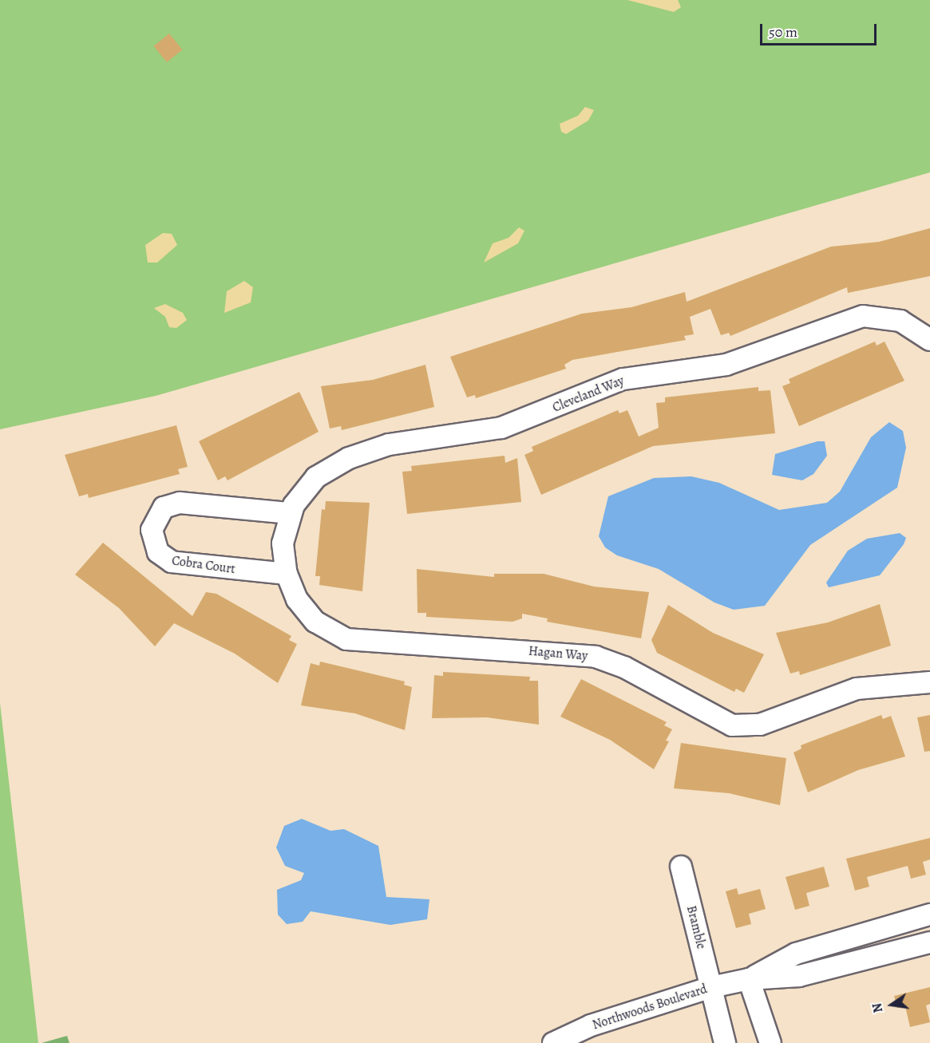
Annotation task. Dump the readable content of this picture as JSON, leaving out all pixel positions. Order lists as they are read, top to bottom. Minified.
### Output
{"streets":{"street":["Cleveland Way","Cobra Court","Hagan Way","Bramble","Northwoods Boulevard"]},"crossings":[["Cleveland Way","Cobra Court"],["Cleveland Way","Hagan Way"],["Cobra Court","Hagan Way"],["Bramble","Northwoods Boulevard"]],"scale_bar":"50 m","north":"left"}
